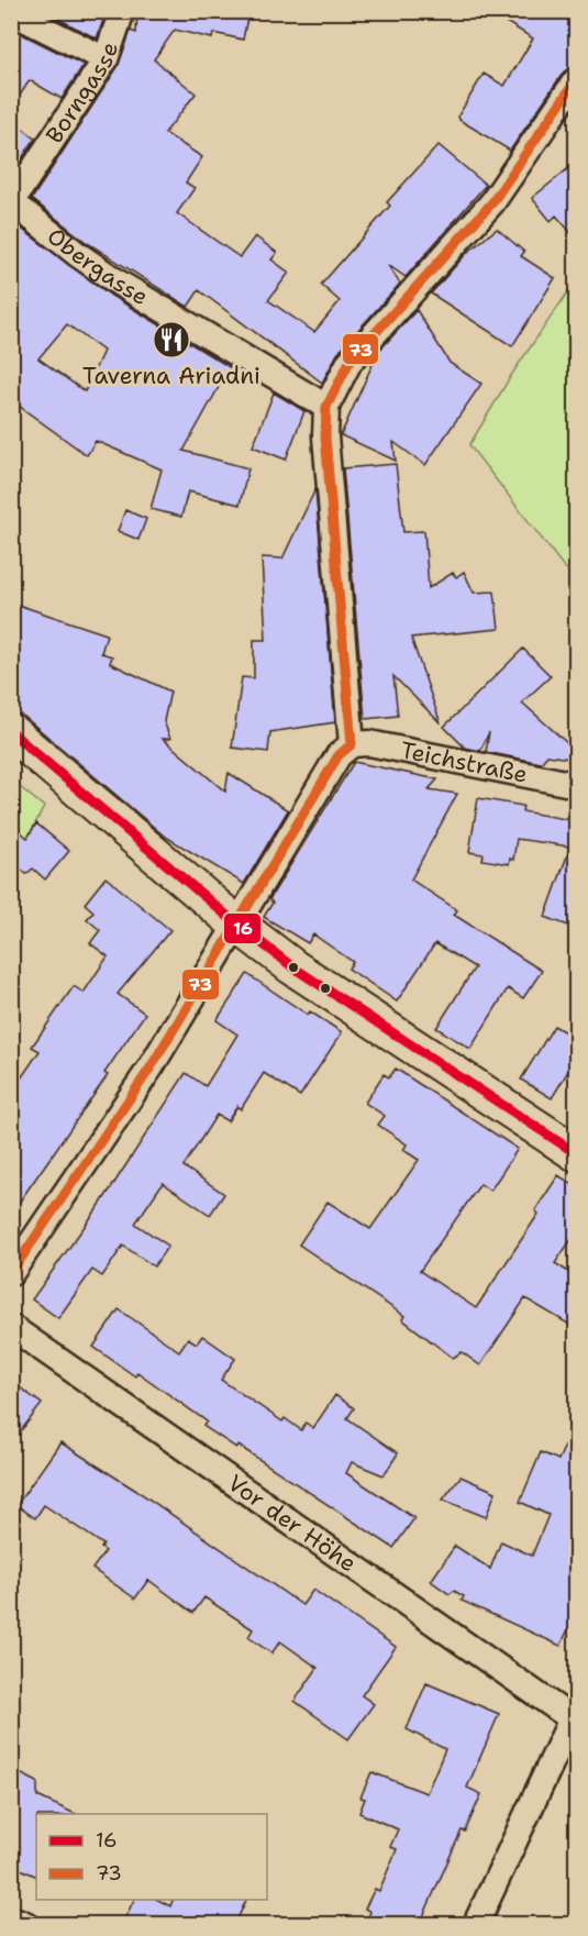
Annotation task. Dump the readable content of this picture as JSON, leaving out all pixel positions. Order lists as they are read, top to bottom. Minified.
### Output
{"streets":{"street":["Borngasse","Obergasse","Teichstraße","Vor der Höhe"]},"crossings":[["Borngasse","Obergasse"]],"places":{"restaurant":["Taverna Ariadni"]},"lines":["transit line 73","transit line 16"],"legend":["16","73"]}
